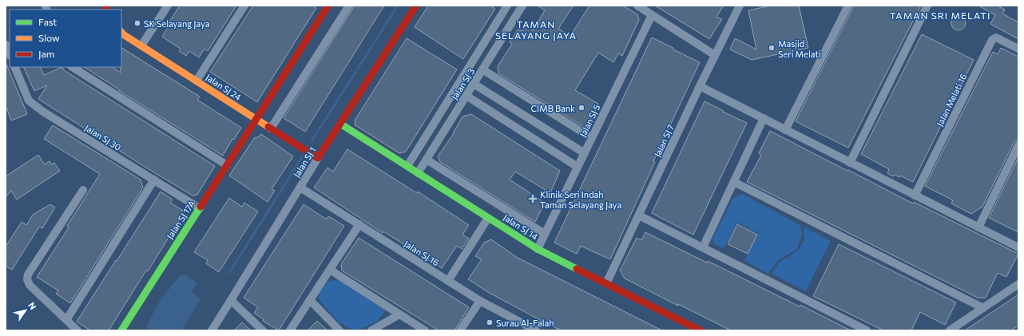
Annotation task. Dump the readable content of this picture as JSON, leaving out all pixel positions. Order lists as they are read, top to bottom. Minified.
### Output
{"streets":{"street":["Jalan SJ 3","Jalan SJ 24","Jalan Melati 16","Jalan SJ 5","Jalan SJ 30","Jalan SJ 7","Jalan SJ 1","Jalan SJ 17A","Jalan SJ 14","Jalan SJ 16"]},"crossings":[["Jalan SJ 3","Jalan SJ 14"],["Jalan SJ 24","Jalan SJ 1"],["Jalan SJ 24","Jalan SJ 17A"],["Jalan SJ 5","Jalan SJ 14"],["Jalan SJ 30","Jalan SJ 17A"],["Jalan SJ 7","Jalan SJ 14"],["Jalan SJ 1","Jalan SJ 14"],["Jalan SJ 1","Jalan SJ 16"]],"districts":["TAMAN SRI MELATI","TAMAN SELAYANG JAYA"],"places":{"other":["SK Selayang Jaya","Masjid Seri Melati","CIMB Bank","Surau Al-Falah"],"health":["Klinik Seri Indah Taman Selayang Jaya"]},"legend":["Fast","Slow","Jam"],"north":"top right"}
